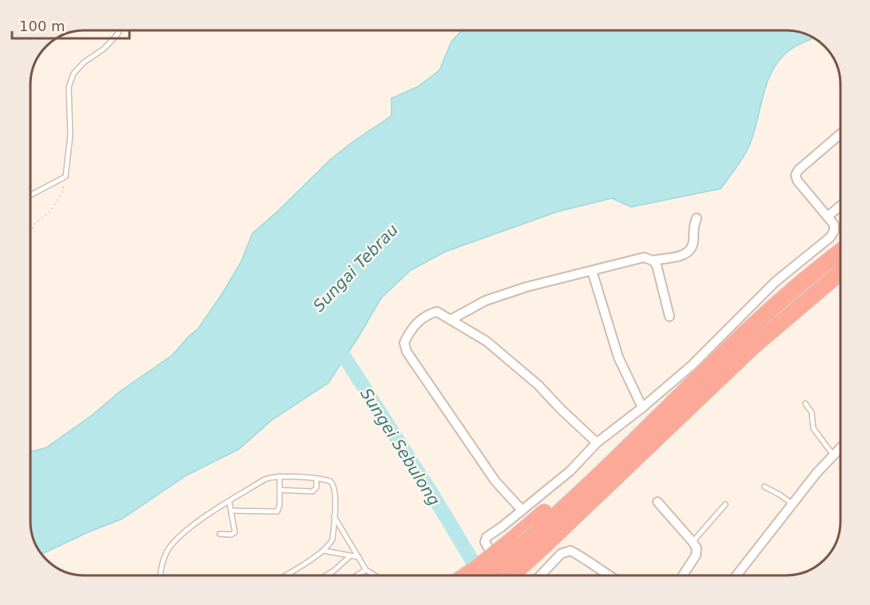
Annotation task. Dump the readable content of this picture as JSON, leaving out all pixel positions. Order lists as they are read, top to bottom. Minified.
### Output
{"water":["Sungai Tebrau","Sungei Sebulong"],"scale_bar":"100 m"}
